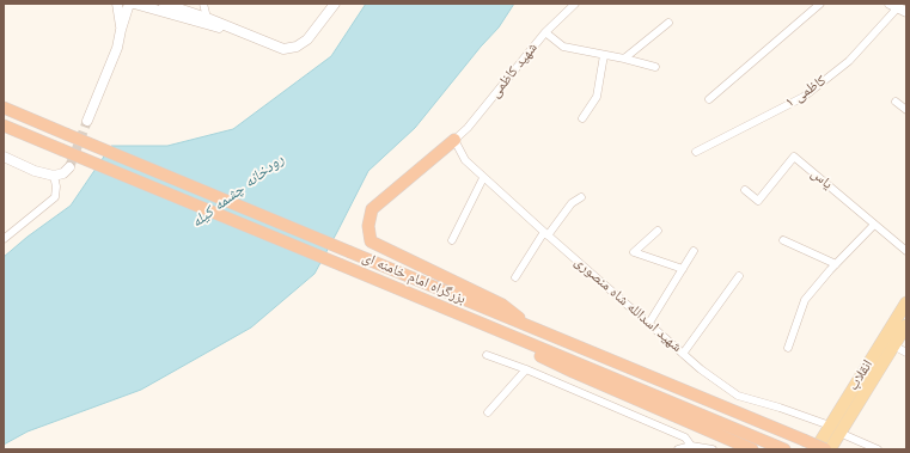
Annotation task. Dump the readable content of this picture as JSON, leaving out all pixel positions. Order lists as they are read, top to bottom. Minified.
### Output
{"streets":{"highway":["بزرگراه امام خامنه ای"],"main road":["انقلاب"],"street":["شهید کاظمی","کاظمی ۱","یاس","شهید اسدالله شاه منصوری"]},"crossings":[["شهید کاظمی","شهید اسدالله شاه منصوری"],["شهید اسدالله شاه منصوری","انقلاب"]],"water":["رودخانه چشمه کیله"]}
